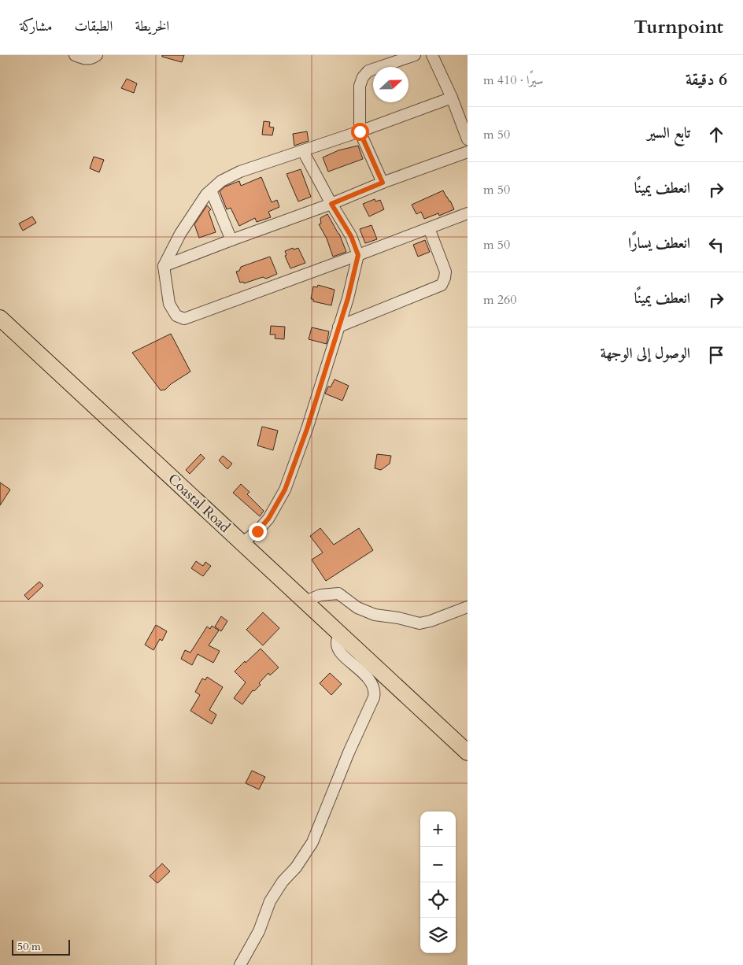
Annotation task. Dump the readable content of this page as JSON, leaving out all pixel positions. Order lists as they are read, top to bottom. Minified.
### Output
{"streets":{"highway":["Coastal Road"]},"scale_bar":"50 m","north":"right","page":{"header":"Turnpoint","nav":["الخريطة","الطبقات","مشاركة"],"heading":["6 دقيقة","سيرًا · 410 m"],"list":[["تابع السير","50 m"],["انعطف يمينًا","50 m"],["انعطف يسارًا","50 m"],["انعطف يمينًا","260 m"],"الوصول إلى الوجهة"],"map_buttons":["+","−"],"scale":"50 m"}}
